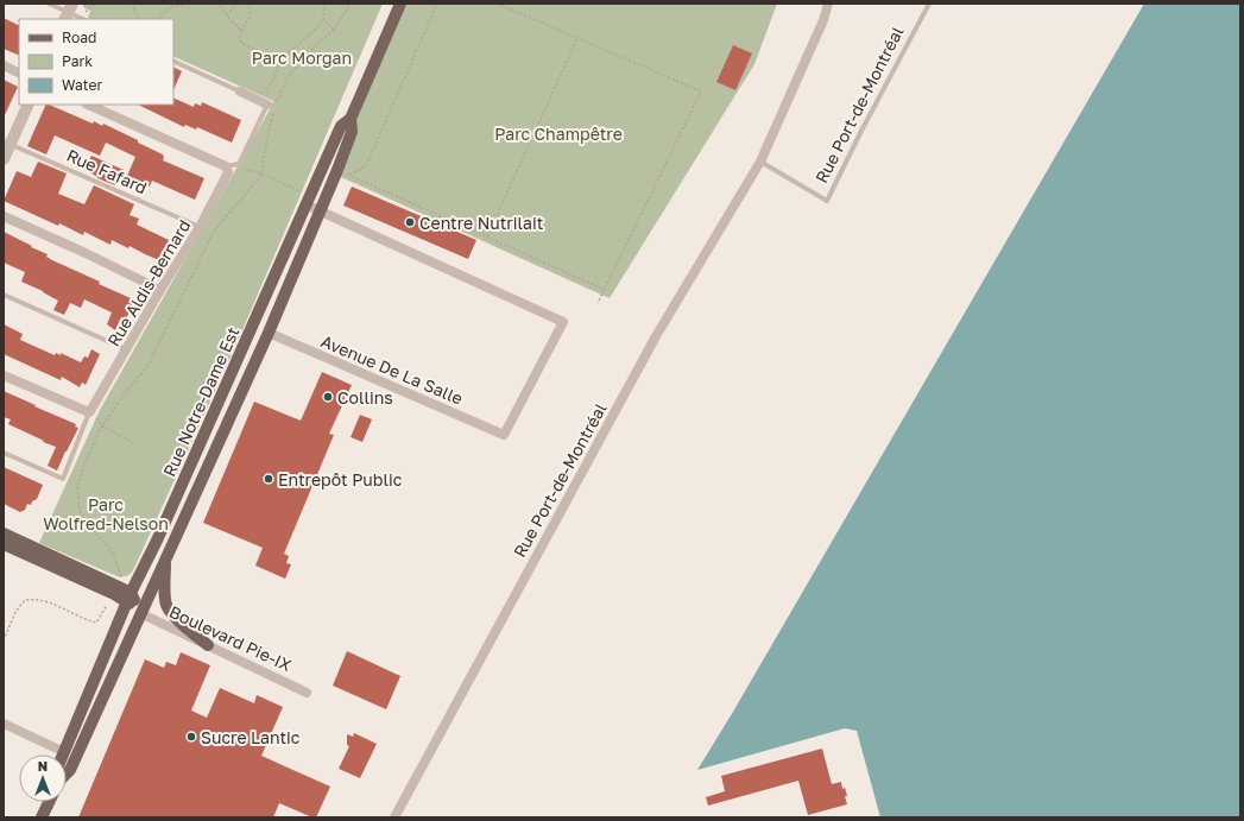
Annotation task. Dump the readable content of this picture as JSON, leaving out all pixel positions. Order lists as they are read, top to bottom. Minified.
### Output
{"streets":{"main road":["Rue Notre-Dame Est"],"street":["Rue Port-de-Montréal","Rue Aldis-Bernard","Avenue De La Salle","Boulevard Pie-IX"],"lane":["Rue Fafard"]},"crossings":[["Rue Fafard","Rue Aldis-Bernard"],["Avenue De La Salle","Rue Notre-Dame Est"],["Rue Notre-Dame Est","Boulevard Pie-IX"]],"parks":["Parc Morgan","Parc Champêtre","Parc Wolfred-Nelson"],"places":["Centre Nutrilait","Collins","Entrepôt Public","Sucre Lantic"],"legend":["Road","Park","Water"],"north":"top"}
